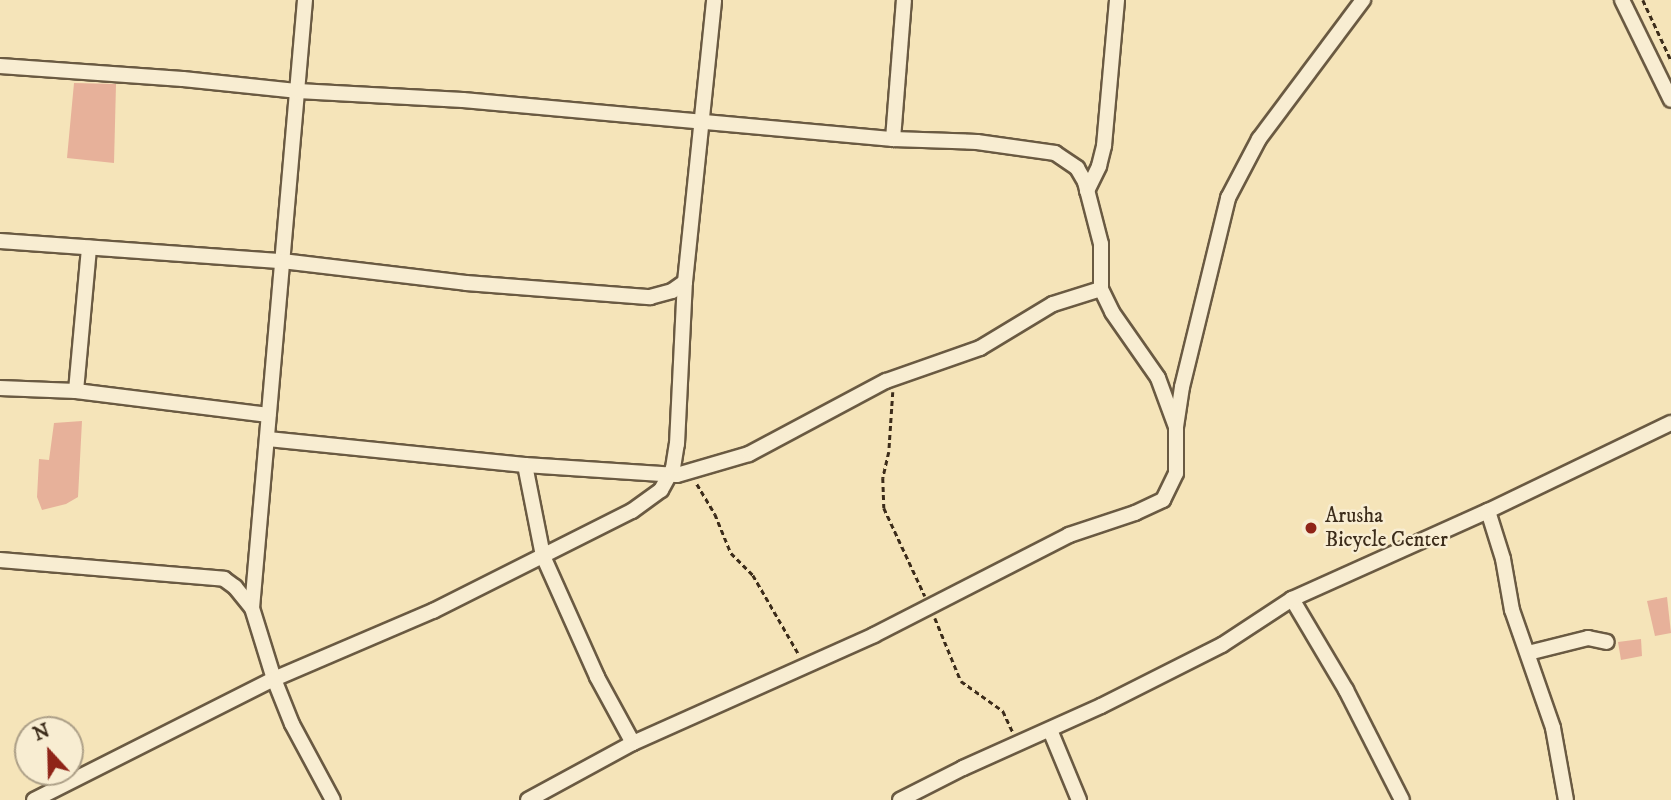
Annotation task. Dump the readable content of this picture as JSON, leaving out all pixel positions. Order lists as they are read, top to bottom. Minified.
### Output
{"places":["Arusha Bicycle Center"],"north":"top"}
